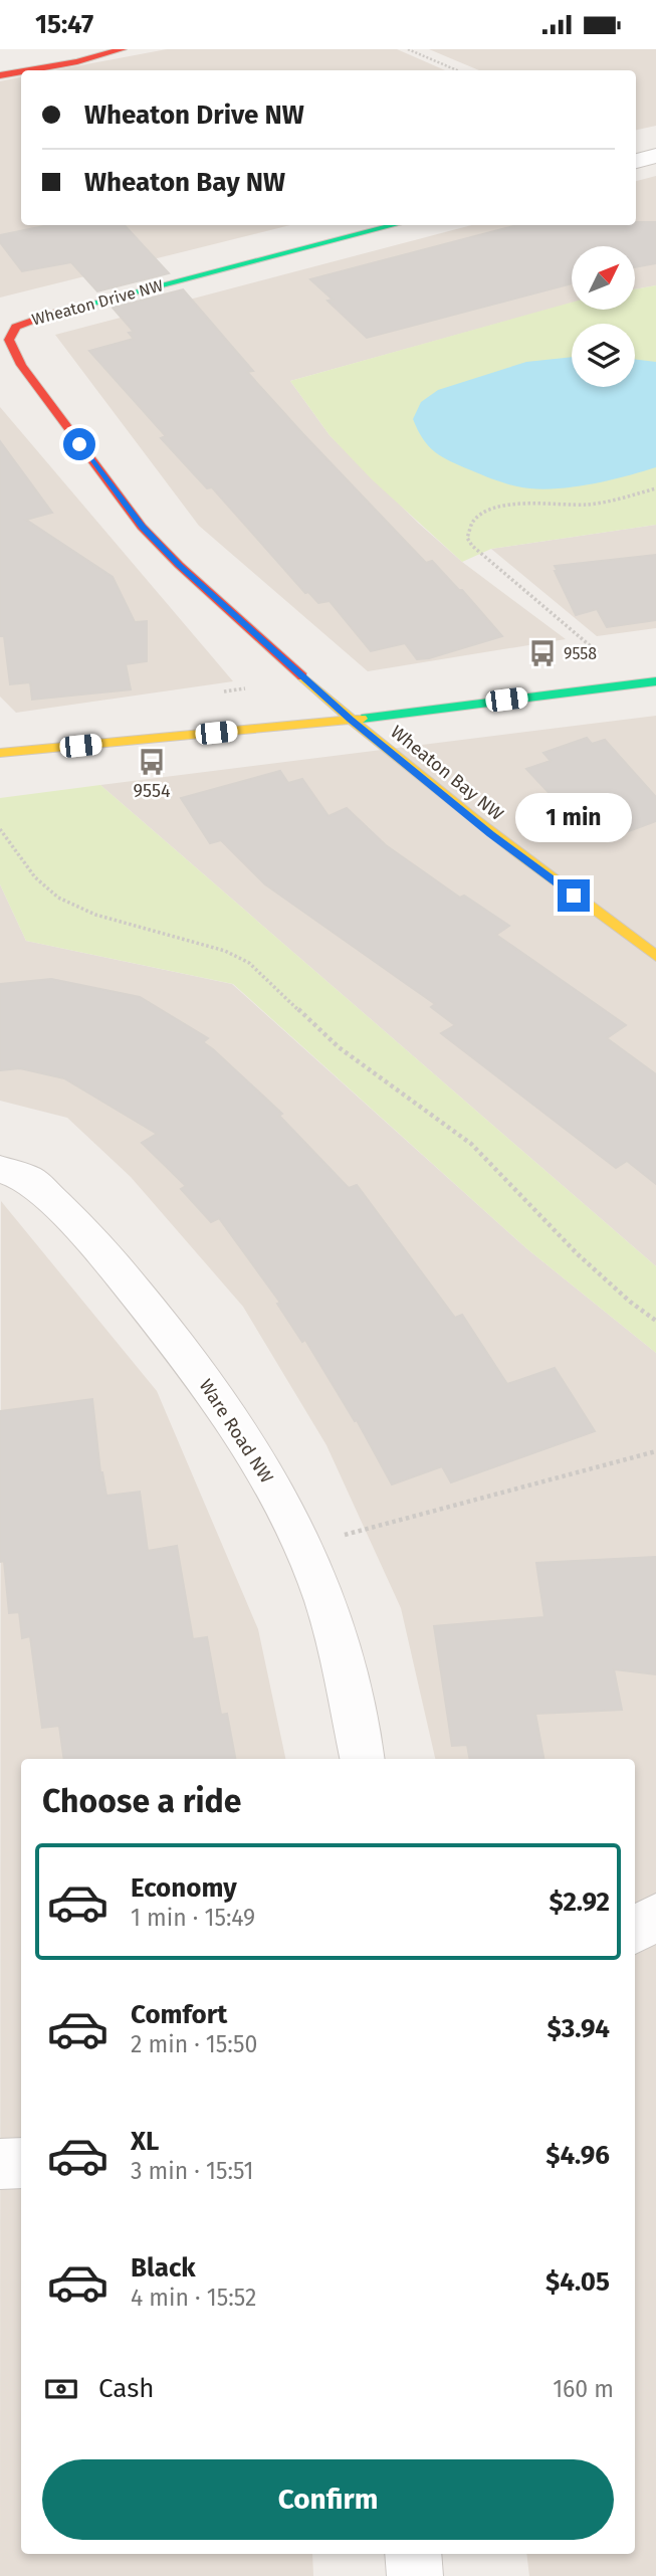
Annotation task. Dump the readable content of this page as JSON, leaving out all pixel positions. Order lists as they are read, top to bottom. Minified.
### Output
{"streets":{"street":["Wheaton Drive NW","Wheaton Bay NW","Ware Road NW"]},"crossings":[["Wheaton Drive NW","Wheaton Bay NW"]],"places":{"bus stop":["9558","9554"]},"north":"top right","page":{"status":"15:47","banner":["Wheaton Drive NW","Wheaton Bay NW"],"bubble":"1 min","heading":"Choose a ride","list":[{"name":"Economy","note":"1 min · 15:49","value":"$2.92"},{"name":"Comfort","note":"2 min · 15:50","value":"$3.94"},{"name":"XL","note":"3 min · 15:51","value":"$4.96"},{"name":"Black","note":"4 min · 15:52","value":"$4.05"}],"pay":["Cash","160 m"],"buttons":"Confirm"}}
